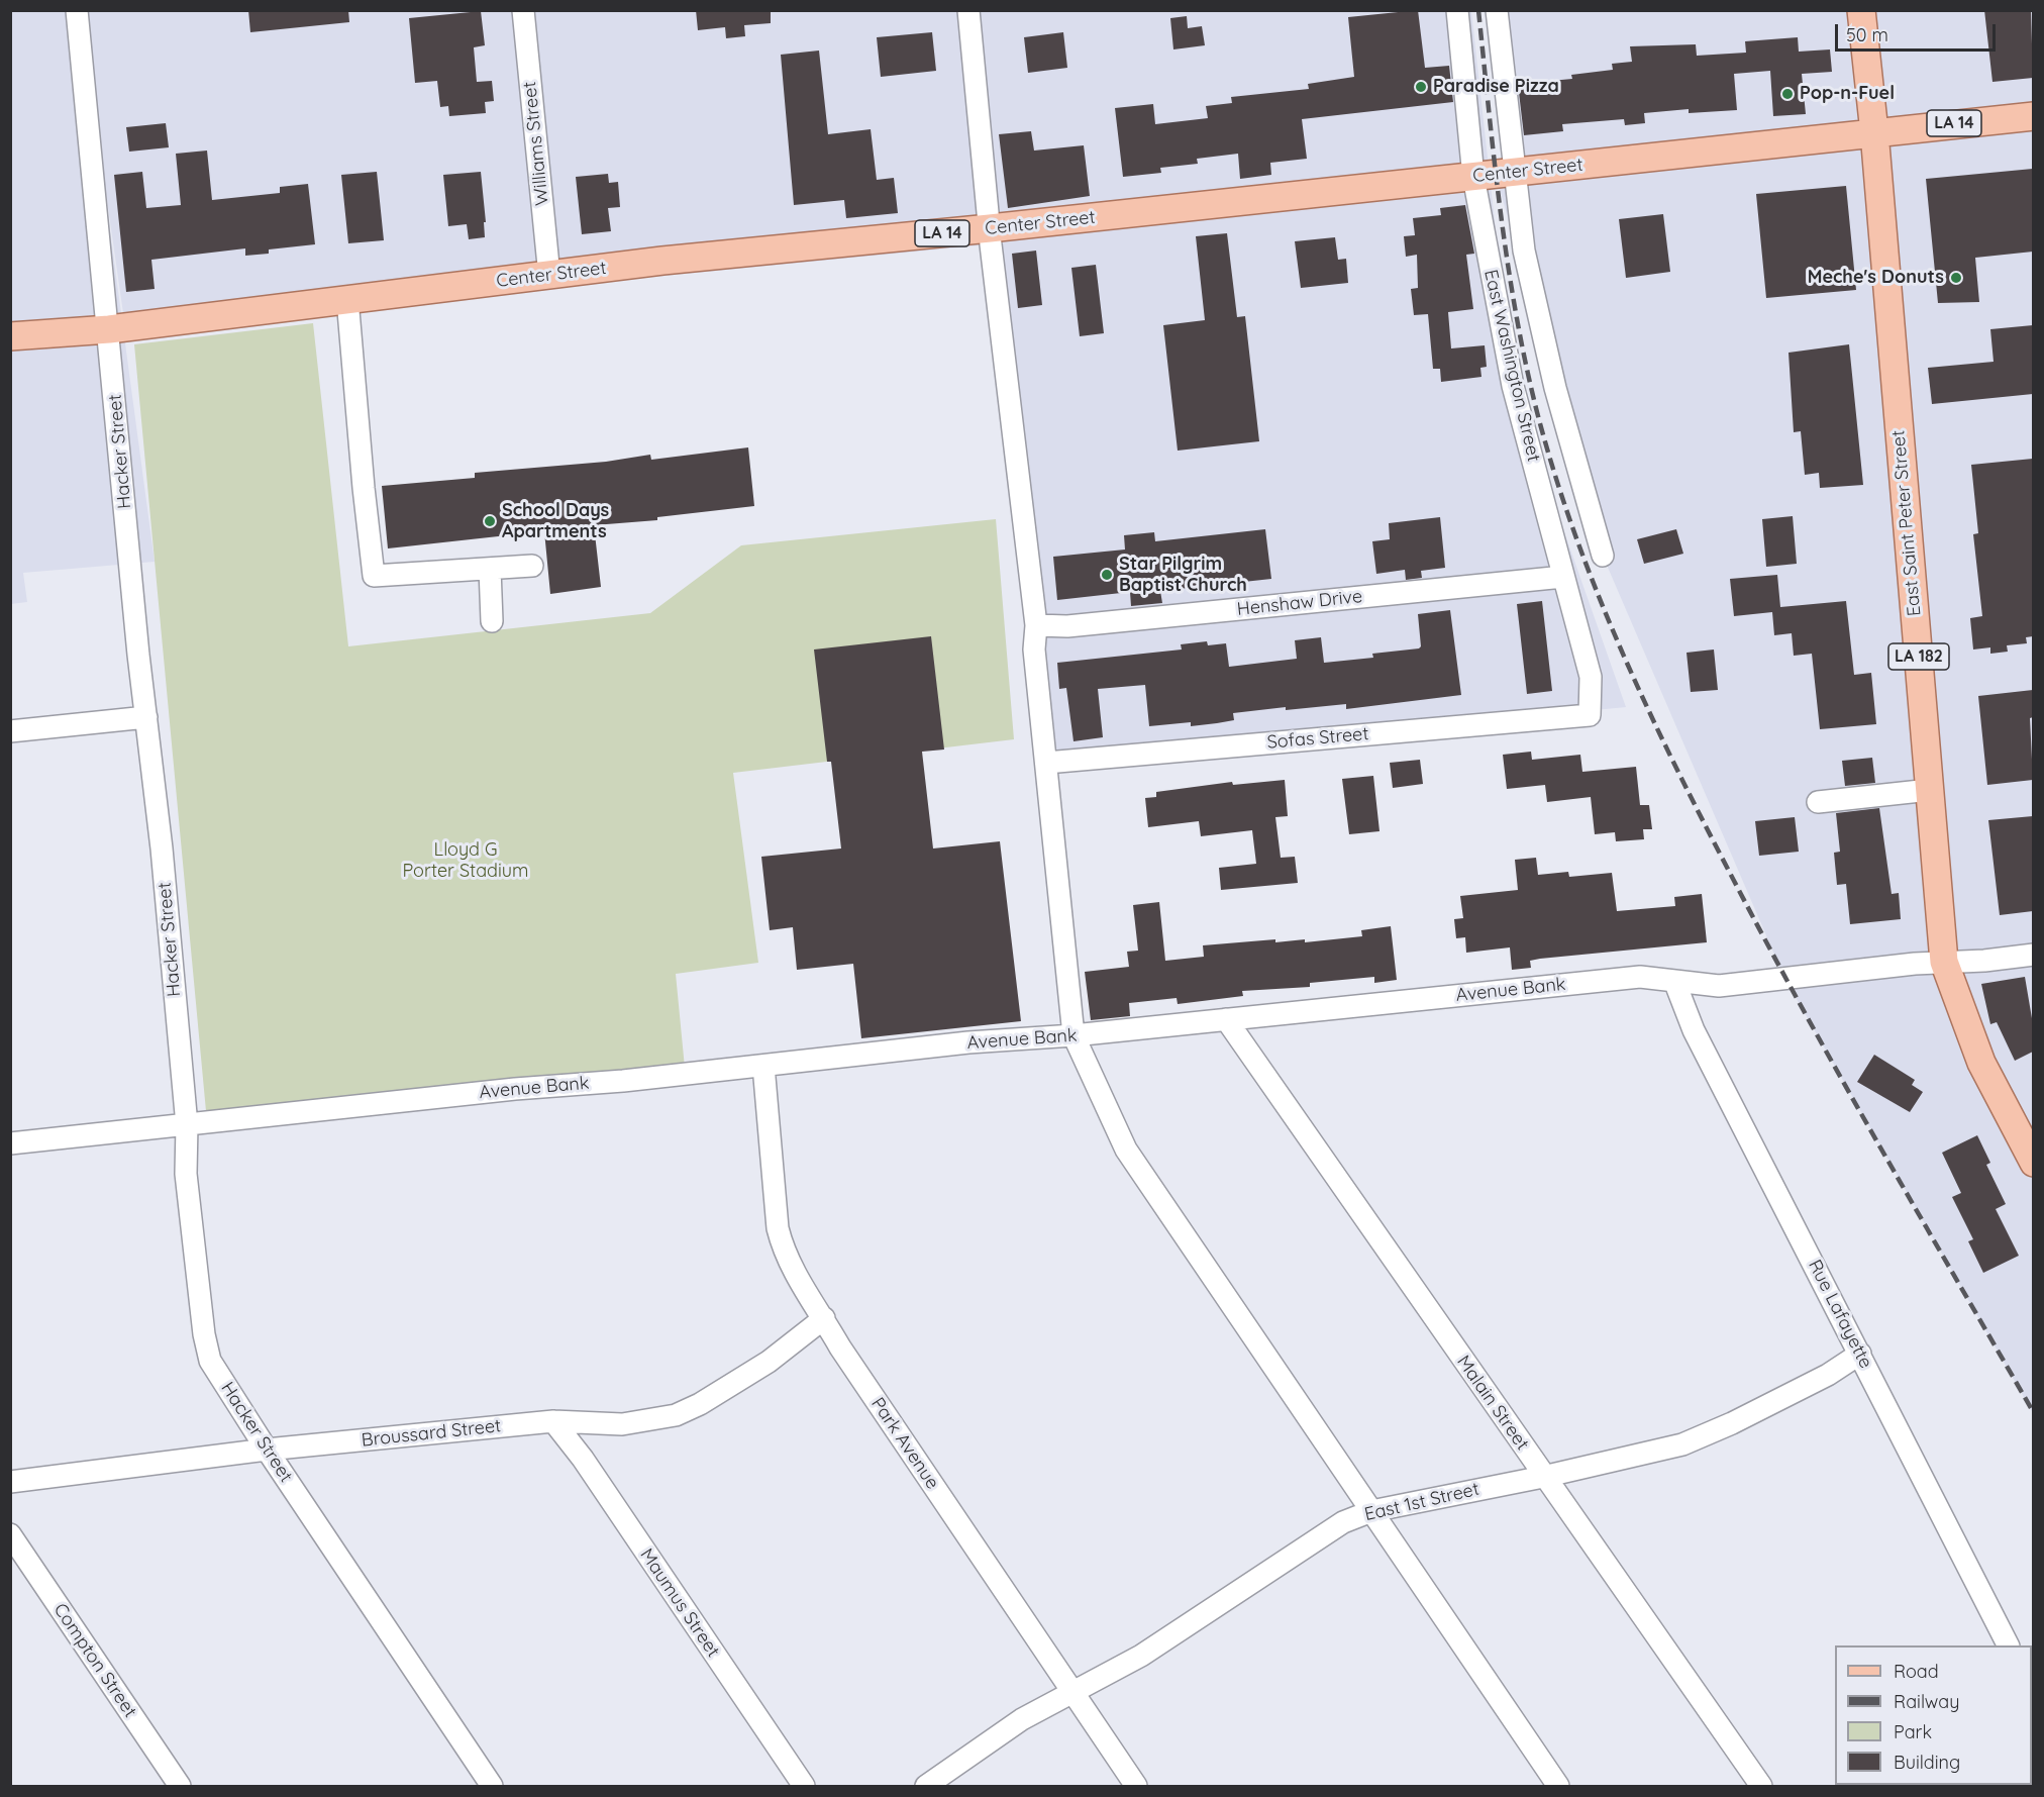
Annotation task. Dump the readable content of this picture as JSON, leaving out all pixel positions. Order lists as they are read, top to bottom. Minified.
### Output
{"streets":{"main road":["LA 14","Center Street","East Saint Peter Street","LA 182"],"street":["Williams Street","East Washington Street","Hacker Street","Henshaw Drive","Sofas Street","Avenue Bank","Rue Lafayette","Malain Street","Broussard Street","Park Avenue","East 1st Street","Maumus Street","Compton Street"]},"crossings":[["Williams Street","Center Street"],["Center Street","East Washington Street"],["Center Street","Hacker Street"],["Center Street","East Saint Peter Street"],["East Washington Street","Henshaw Drive"],["East Washington Street","Sofas Street"],["Hacker Street","Avenue Bank"],["Hacker Street","Broussard Street"],["East Saint Peter Street","Avenue Bank"],["Avenue Bank","Rue Lafayette"],["Avenue Bank","Malain Street"],["Avenue Bank","Park Avenue"],["Rue Lafayette","East 1st Street"],["Malain Street","East 1st Street"],["Broussard Street","Park Avenue"],["Broussard Street","Maumus Street"],["Park Avenue","East 1st Street"]],"parks":["Lloyd G Porter Stadium"],"places":["Paradise Pizza","Pop-n-Fuel","Meche's Donuts","School Days Apartments","Star Pilgrim Baptist Church"],"legend":["Road","Railway","Park","Building"],"scale_bar":"50 m"}
